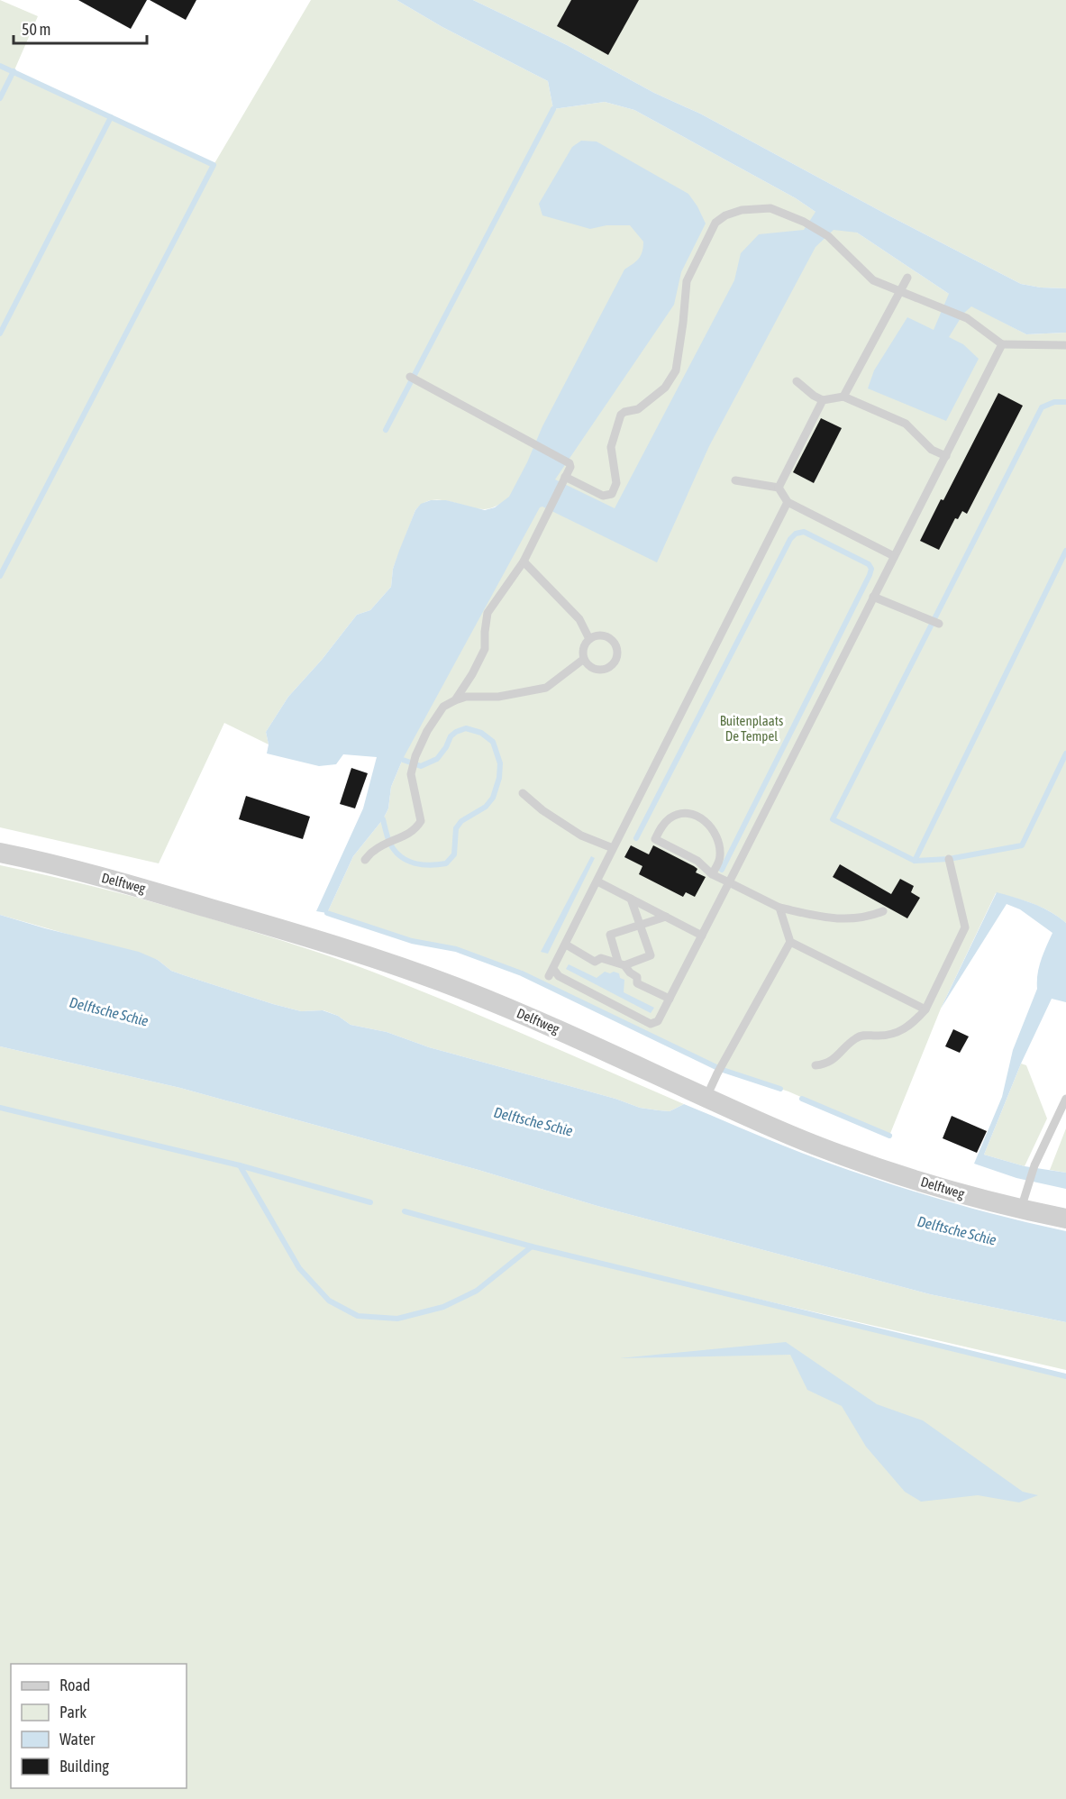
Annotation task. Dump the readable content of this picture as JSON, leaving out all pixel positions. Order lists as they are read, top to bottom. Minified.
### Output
{"streets":{"street":["Delftweg"]},"water":["Delftsche Schie"],"parks":["Buitenplaats De Tempel"],"legend":["Road","Park","Water","Building"],"scale_bar":"50 m"}
